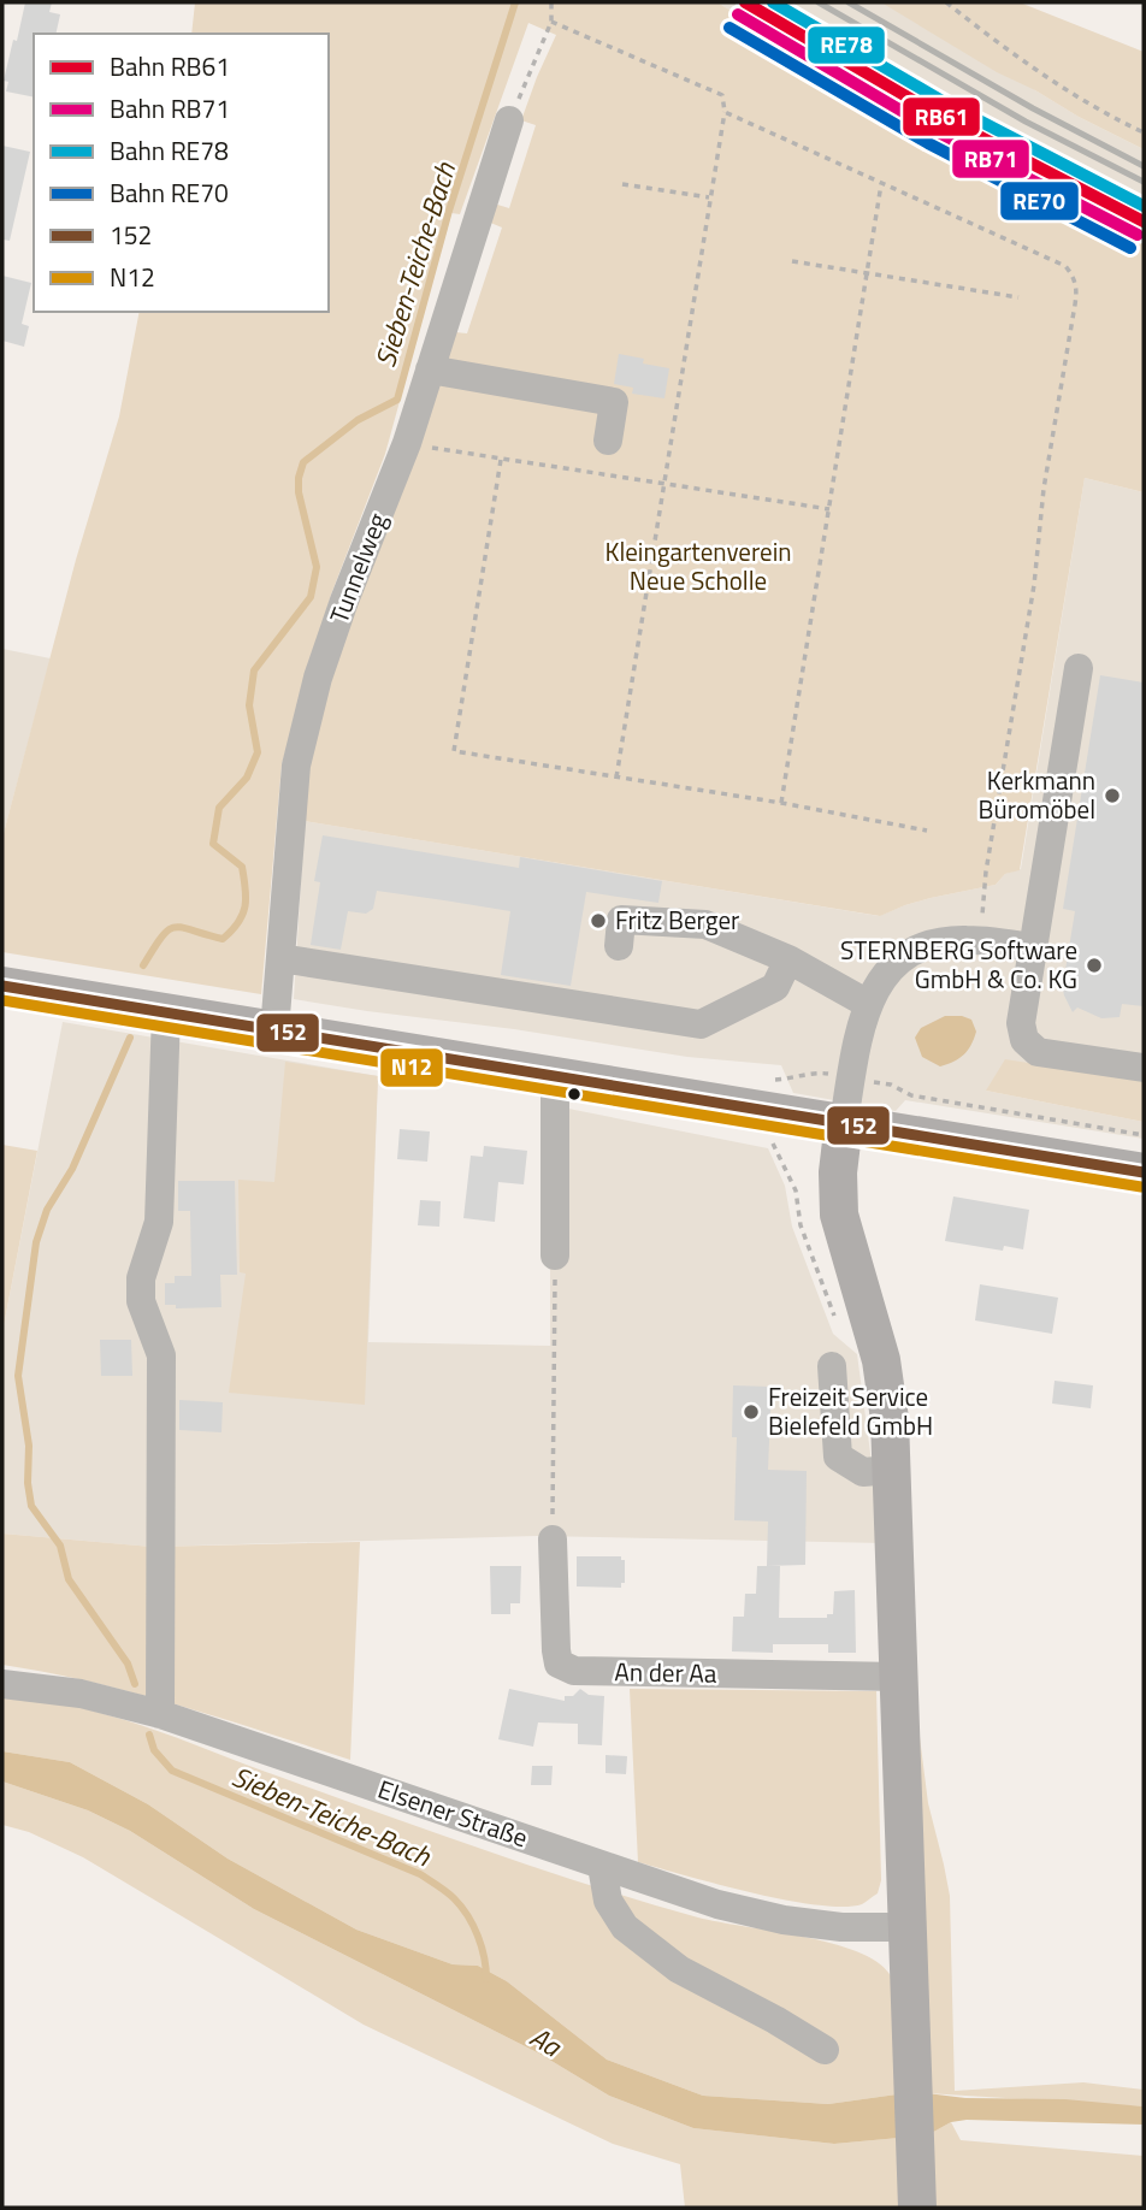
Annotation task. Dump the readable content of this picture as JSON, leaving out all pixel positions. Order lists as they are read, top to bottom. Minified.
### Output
{"streets":{"street":["Tunnelweg","An der Aa","Elsener Straße"]},"water":["Sieben-Teiche-Bach","Aa"],"parks":["Kleingartenverein Neue Scholle"],"places":["Kerkmann Büromöbel","Fritz Berger","STERNBERG Software GmbH & Co. KG","Freizeit Service Bielefeld GmbH"],"lines":["rail line RB61","rail line RE78","rail line RB71","rail line RE70","transit line 152","transit line N12"],"legend":["Bahn RB61","Bahn RB71","Bahn RE78","Bahn RE70","152","N12"]}
